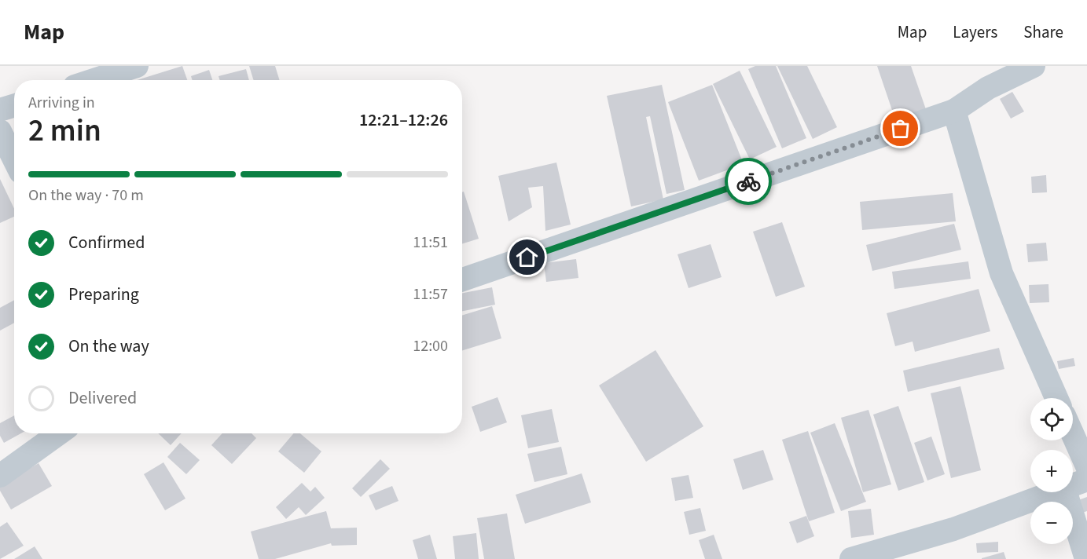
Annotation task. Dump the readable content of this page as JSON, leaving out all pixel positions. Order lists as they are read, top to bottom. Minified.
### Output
{"page":{"header":"Map","nav":["Map","Layers","Share"],"heading":["2 min","Arriving in","12:21–12:26"],"bar":"On the way · 70 m","list":[["Confirmed","11:51"],["Preparing","11:57"],["On the way","12:00"],"Delivered"],"map_buttons":["+","−"]}}
